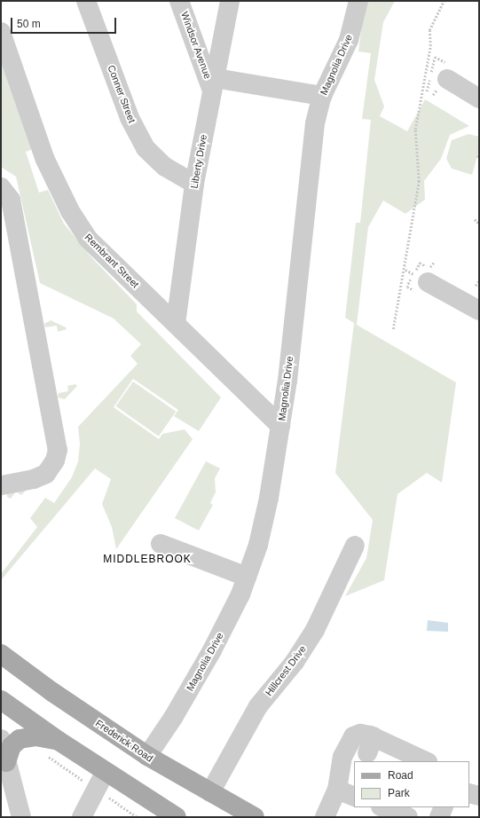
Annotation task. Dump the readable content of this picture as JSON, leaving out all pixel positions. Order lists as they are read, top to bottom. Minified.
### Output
{"streets":{"main road":["Frederick Road"],"street":["Windsor Avenue","Magnolia Drive","Conner Street","Liberty Drive","Rembrant Street","Hillcrest Drive"]},"crossings":[["Windsor Avenue","Liberty Drive"],["Magnolia Drive","Rembrant Street"],["Magnolia Drive","Frederick Road"],["Conner Street","Liberty Drive"],["Liberty Drive","Rembrant Street"],["Hillcrest Drive","Frederick Road"]],"districts":["MIDDLEBROOK"],"legend":["Road","Park"],"scale_bar":"50 m"}
